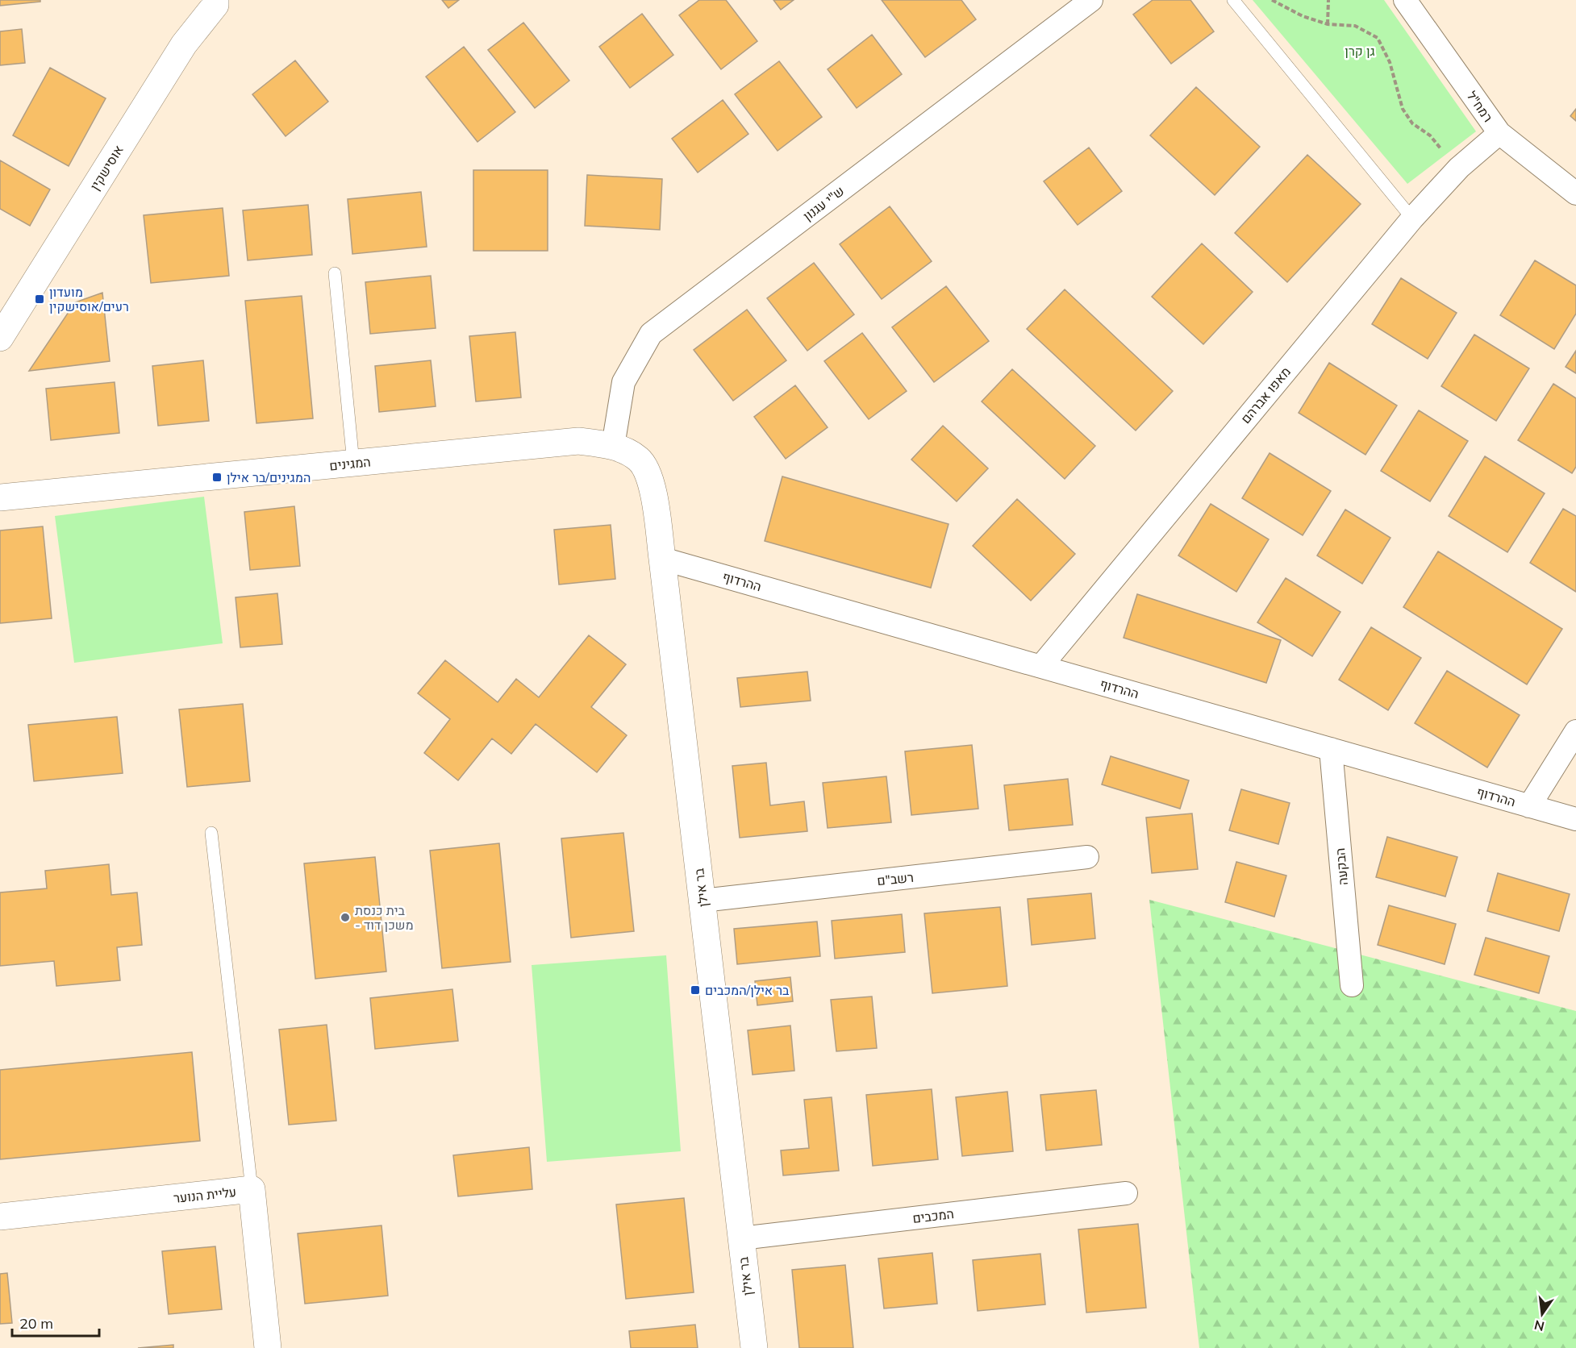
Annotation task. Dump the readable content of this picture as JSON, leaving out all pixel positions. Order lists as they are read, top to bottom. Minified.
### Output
{"streets":{"street":["רמח\"ל","אוסישקין","ש\"י עגנון","מאפו אברהם","המגינים","ההרדוף","הבקעה","רשב\"ם","בר אילן","עליית הנוער","המכבים"]},"crossings":[["רמח\"ל","מאפו אברהם"],["ש\"י עגנון","המגינים"],["ש\"י עגנון","בר אילן"],["מאפו אברהם","ההרדוף"],["המגינים","בר אילן"],["ההרדוף","הבקעה"],["ההרדוף","בר אילן"],["רשב\"ם","בר אילן"],["בר אילן","המכבים"]],"parks":["גן קרן"],"places":{"transit":["מועדון רעים/אוסישקין","המגינים/בר אילן","בר אילן/המכבים"],"other":["בית כנסת - משכן דוד"]},"scale_bar":"20 m","north":"bottom"}
